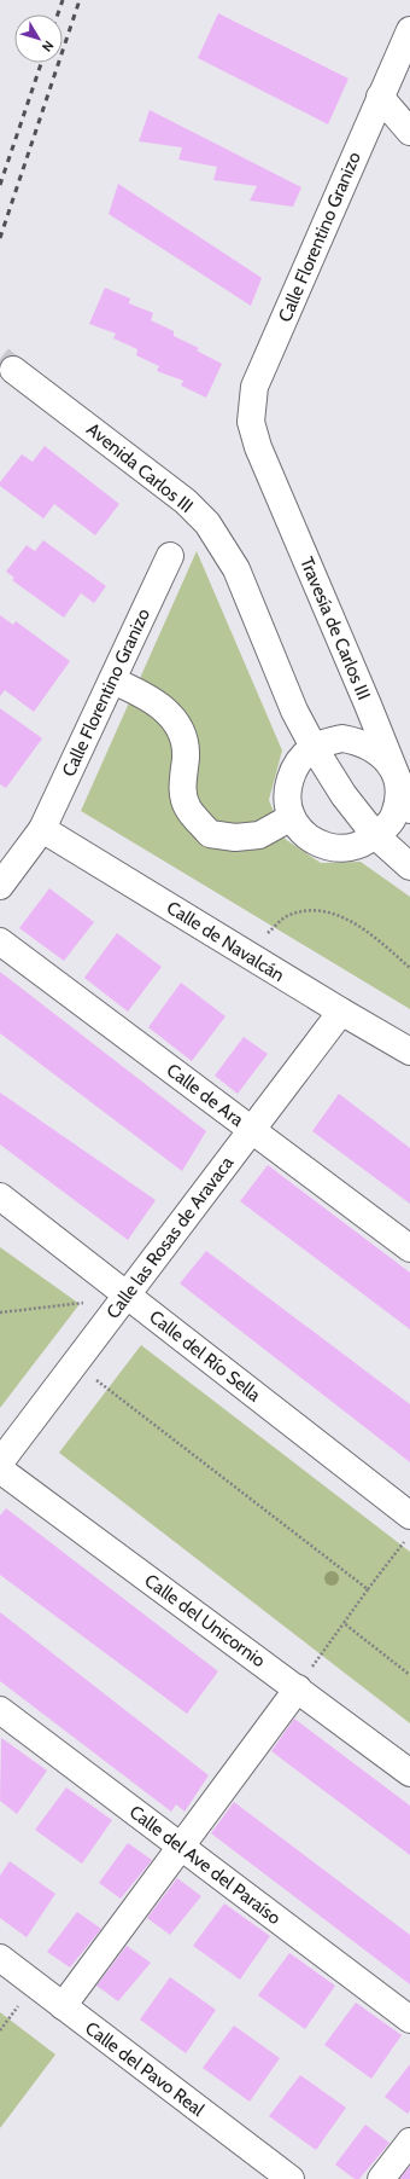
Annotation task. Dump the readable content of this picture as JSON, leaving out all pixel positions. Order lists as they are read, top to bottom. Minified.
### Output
{"streets":{"street":["Calle Florentino Granizo","Avenida Carlos III","Travesía de Carlos III","Calle de Navalcán","Calle de Ara","Calle las Rosas de Aravaca","Calle del Río Sella","Calle del Unicornio","Calle del Ave del Paraíso","Calle del Pavo Real"]},"crossings":[["Calle Florentino Granizo","Travesía de Carlos III"],["Calle Florentino Granizo","Calle de Navalcán"],["Calle de Navalcán","Calle las Rosas de Aravaca"],["Calle de Ara","Calle las Rosas de Aravaca"],["Calle las Rosas de Aravaca","Calle del Río Sella"]],"north":"bottom right"}
